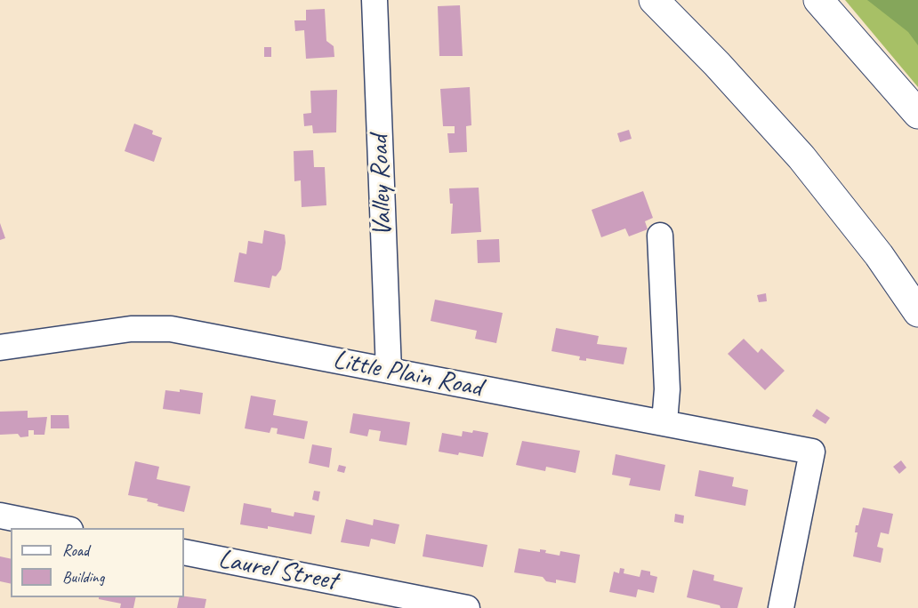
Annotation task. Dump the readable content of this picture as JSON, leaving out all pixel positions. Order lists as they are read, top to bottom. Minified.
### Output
{"streets":{"street":["Valley Road","Little Plain Road","Laurel Street"]},"crossings":[["Valley Road","Little Plain Road"]],"legend":["Road","Building"]}
